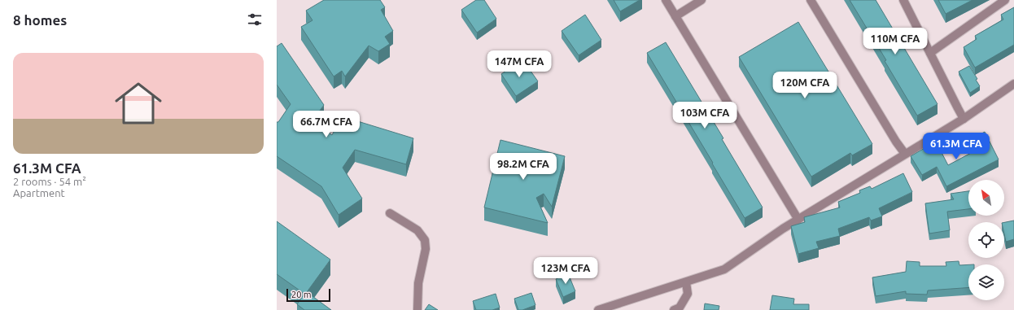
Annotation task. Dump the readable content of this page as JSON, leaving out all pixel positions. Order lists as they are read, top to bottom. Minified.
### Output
{"scale_bar":"20 m","north":"top left","page":{"heading":"8 homes","price":["110M CFA","147M CFA","120M CFA","103M CFA","66.7M CFA","61.3M CFA","98.2M CFA","123M CFA"],"list":[{"name":"61.3M CFA","note":"2 rooms · 54 m² · Apartment"}],"scale":"20 m"}}
